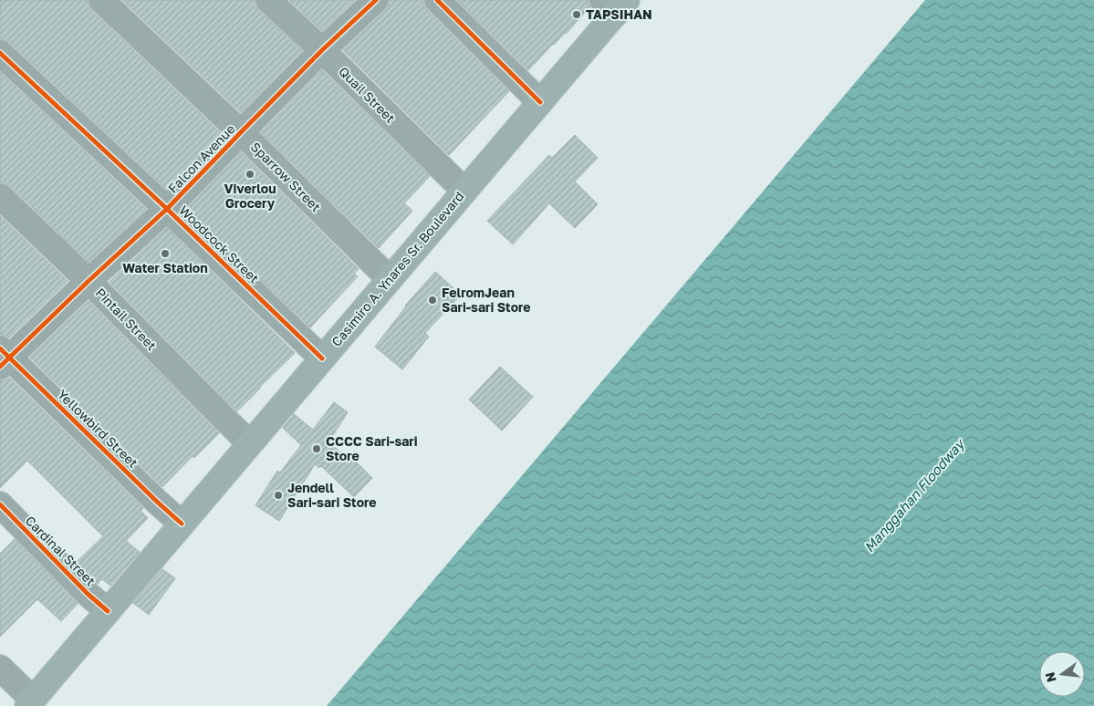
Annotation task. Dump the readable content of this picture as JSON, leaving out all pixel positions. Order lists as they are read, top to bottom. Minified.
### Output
{"streets":{"main road":["Casimiro A. Ynares Sr. Boulevard"],"street":["Quail Street","Falcon Avenue","Sparrow Street","Woodcock Street","Pintail Street","Yellowbird Street","Cardinal Street"]},"crossings":[["Quail Street","Falcon Avenue"],["Quail Street","Casimiro A. Ynares Sr. Boulevard"],["Falcon Avenue","Sparrow Street"],["Falcon Avenue","Woodcock Street"],["Falcon Avenue","Pintail Street"],["Falcon Avenue","Yellowbird Street"],["Sparrow Street","Casimiro A. Ynares Sr. Boulevard"],["Woodcock Street","Casimiro A. Ynares Sr. Boulevard"],["Casimiro A. Ynares Sr. Boulevard","Pintail Street"],["Casimiro A. Ynares Sr. Boulevard","Yellowbird Street"],["Casimiro A. Ynares Sr. Boulevard","Cardinal Street"]],"water":["Manggahan Floodway"],"places":["TAPSIHAN","Viverlou Grocery","Water Station","FelromJean Sari-sari Store","CCCC Sari-sari Store","Jendell Sari-sari Store"],"north":"left"}
